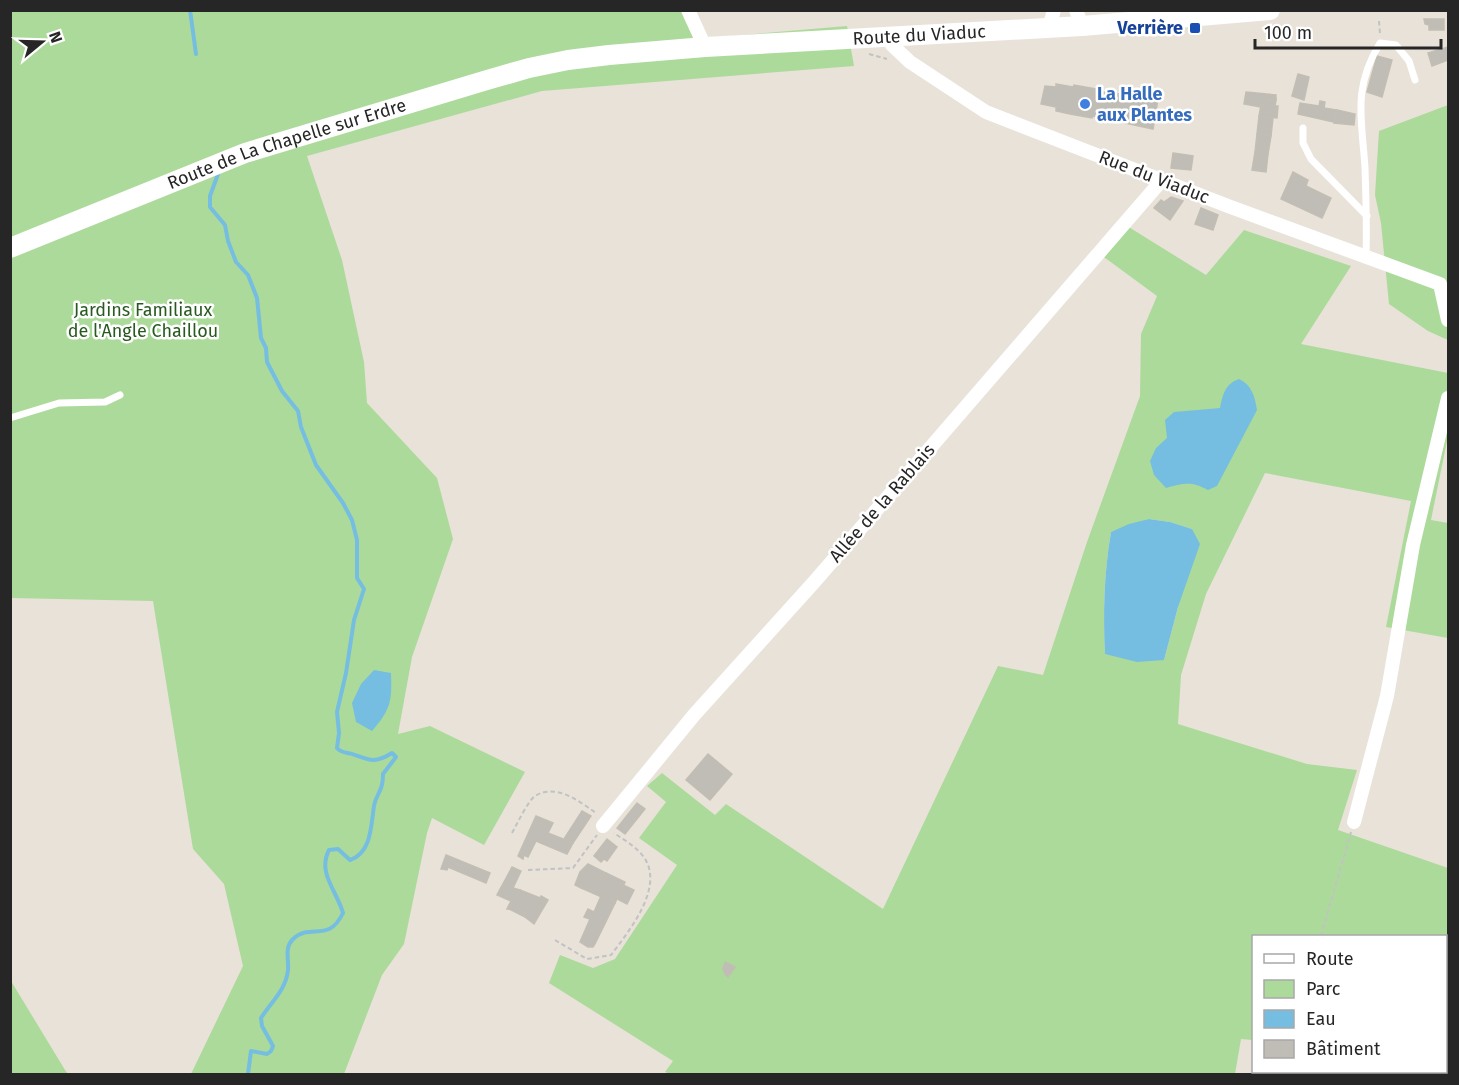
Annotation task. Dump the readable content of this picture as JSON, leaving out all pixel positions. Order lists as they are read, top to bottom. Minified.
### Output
{"streets":{"street":["Route du Viaduc","Route de La Chapelle sur Erdre","Rue du Viaduc","Allée de la Rablais"]},"crossings":[["Route du Viaduc","Route de La Chapelle sur Erdre"],["Route du Viaduc","Rue du Viaduc"],["Rue du Viaduc","Allée de la Rablais"]],"parks":["Jardins Familiaux de l'Angle Chaillou"],"places":{"transit":["Verrière"],"other":["La Halle aux Plantes"]},"legend":["Route","Parc","Eau","Bâtiment"],"scale_bar":"100 m","north":"right"}
